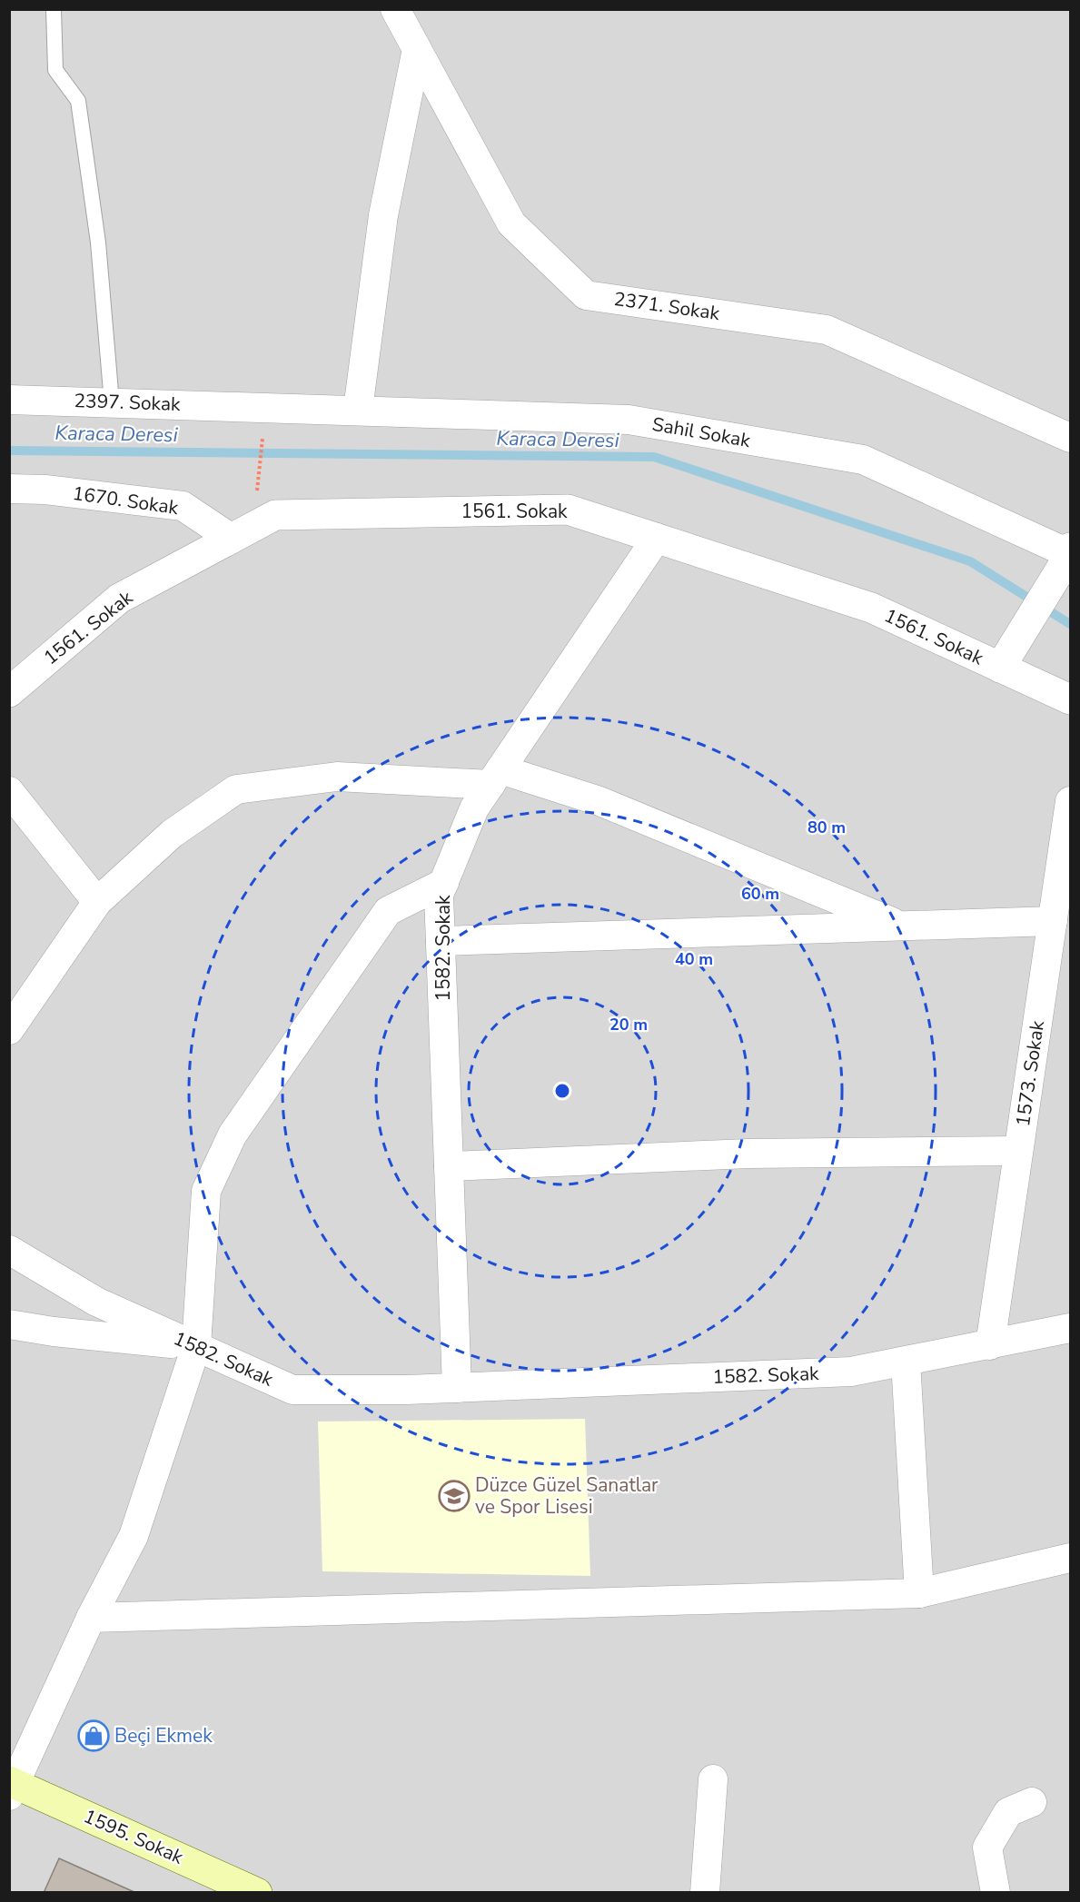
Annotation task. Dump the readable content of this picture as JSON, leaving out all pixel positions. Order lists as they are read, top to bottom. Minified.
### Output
{"streets":{"main road":["1595. Sokak"],"street":["2371. Sokak","2397. Sokak","Sahil Sokak","1670. Sokak","1561. Sokak","1582. Sokak","1573. Sokak"]},"crossings":[["2397. Sokak","Sahil Sokak"],["1670. Sokak","1561. Sokak"],["1561. Sokak","1582. Sokak"],["1582. Sokak","1573. Sokak"]],"water":["Karaca Deresi"],"places":{"school or university":["Düzce Güzel Sanatlar ve Spor Lisesi"],"shop":["Beçi Ekmek"]},"rings":["80 m","60 m","40 m","20 m"]}
